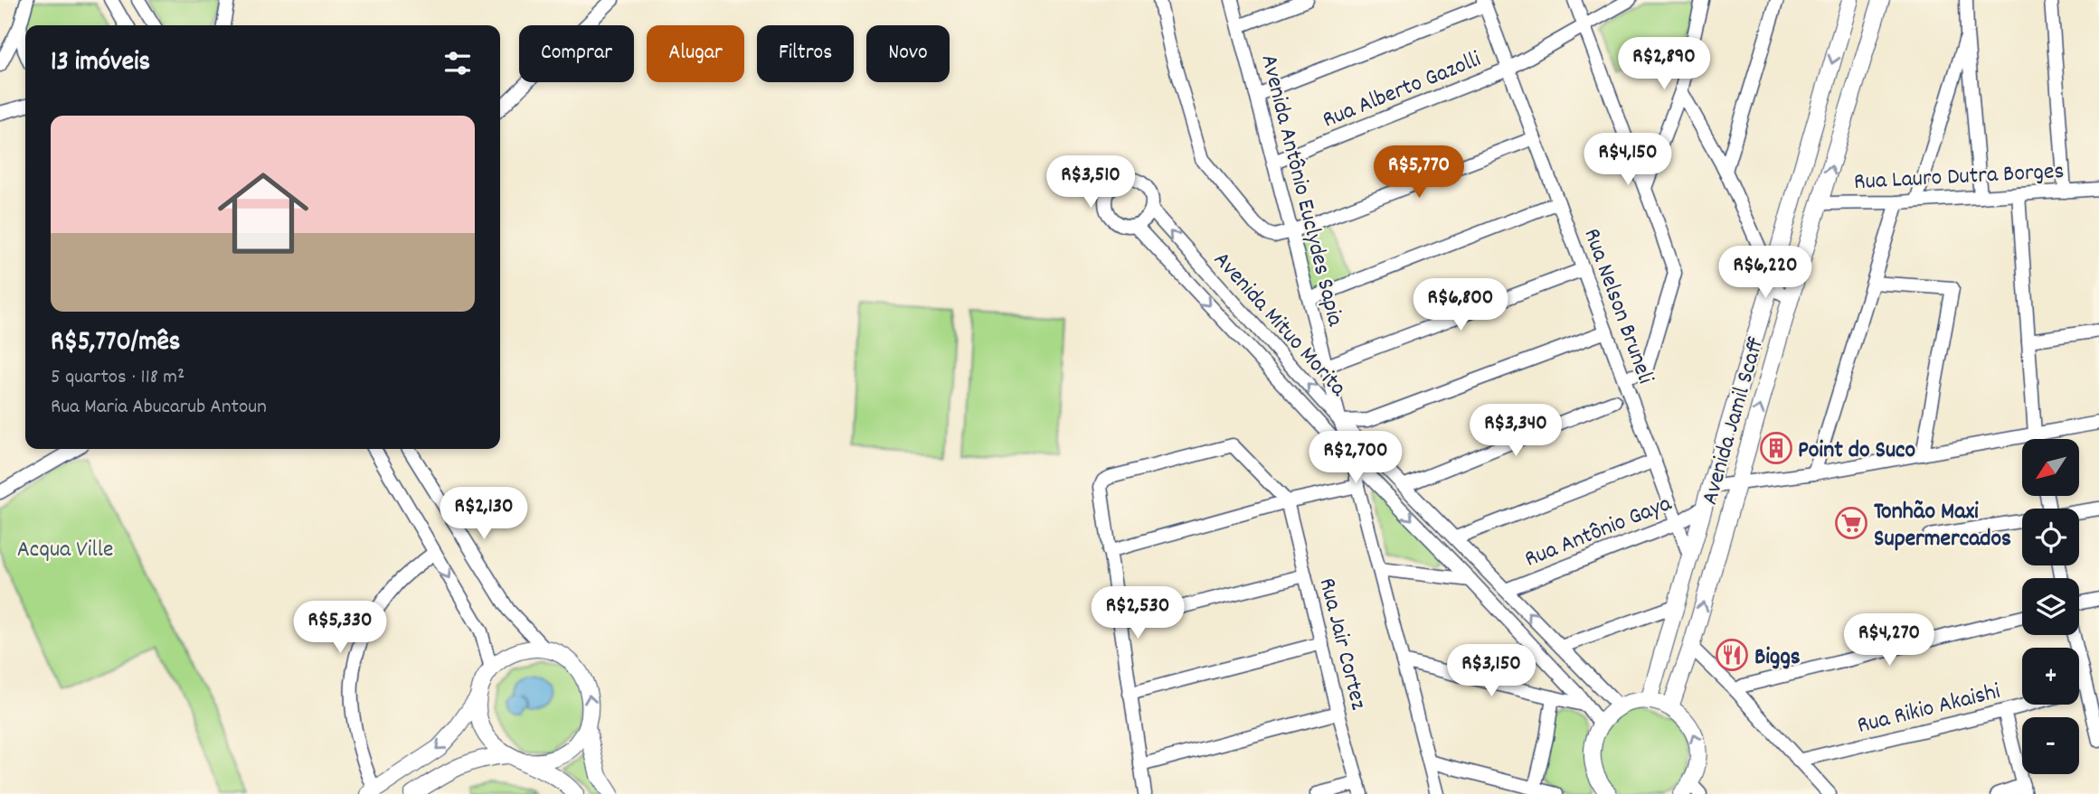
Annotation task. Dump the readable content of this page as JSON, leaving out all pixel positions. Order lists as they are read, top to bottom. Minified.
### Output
{"streets":{"main road":["Avenida Jamil Scaff"],"street":["Rua Alberto Gazolli","Rua Lauro Dutra Borges","Avenida Antônio Euclydes Sapia","Rua Nelson Bruneli","Avenida Mituo Morita","Rua Antônio Gaya","Rua Jair Cortez","Rua Rikio Akaishi"]},"crossings":[["Rua Alberto Gazolli","Avenida Antônio Euclydes Sapia"],["Rua Alberto Gazolli","Rua Nelson Bruneli"],["Rua Lauro Dutra Borges","Avenida Jamil Scaff"],["Avenida Antônio Euclydes Sapia","Avenida Mituo Morita"],["Rua Nelson Bruneli","Avenida Jamil Scaff"],["Rua Nelson Bruneli","Rua Antônio Gaya"],["Avenida Mituo Morita","Rua Antônio Gaya"],["Avenida Jamil Scaff","Rua Antônio Gaya"]],"parks":["Acqua Ville"],"places":{"building":["Point do Suco"],"supermarket":["Tonhão Maxi Supermercados"],"restaurant":["Biggs"]},"north":"bottom left","page":{"chip":["Comprar","Alugar","Filtros","Novo"],"heading":"13 imóveis","price":["R$2,890","R$4,150","R$5,770","R$3,510","R$6,220","R$6,800","R$3,340","R$2,700","R$2,130","R$2,530","R$5,330","R$4,270","R$3,150"],"list":[{"name":"R$5,770/mês","note":"5 quartos · 118 m² · Rua Maria Abucarub Antoun"}],"map_buttons":["+","−"]}}
